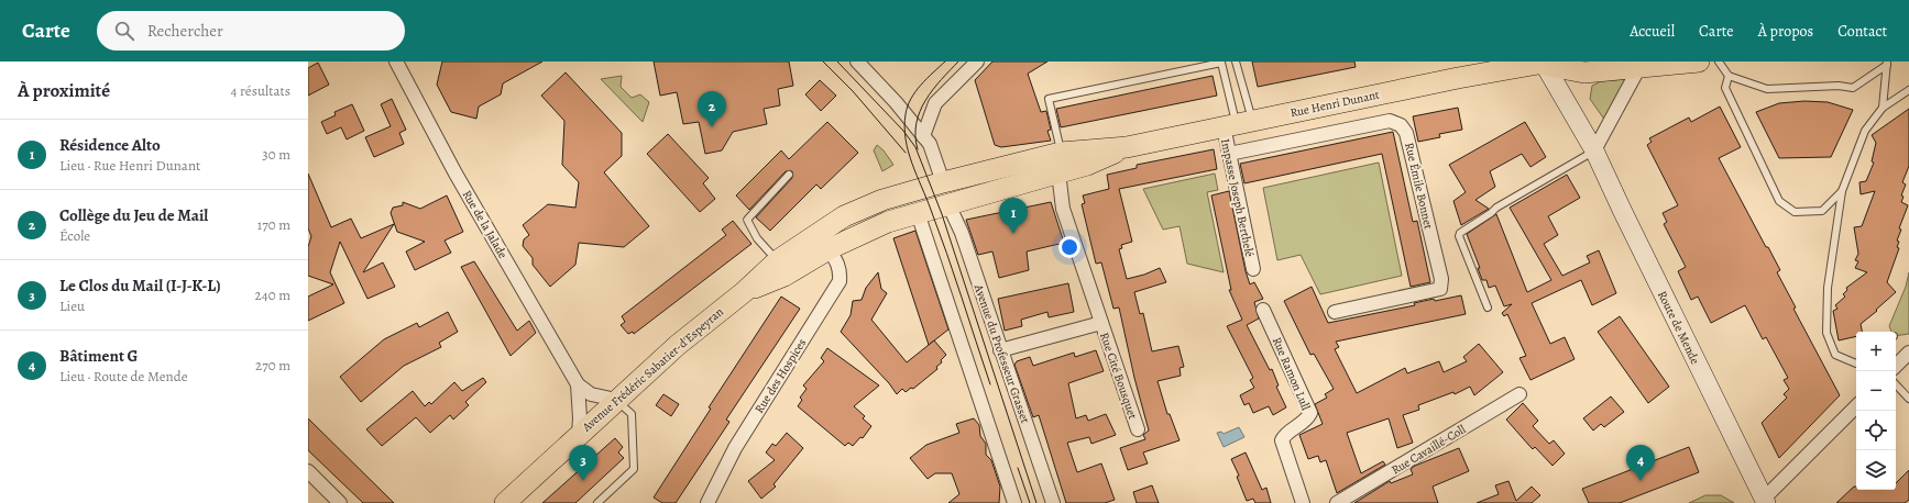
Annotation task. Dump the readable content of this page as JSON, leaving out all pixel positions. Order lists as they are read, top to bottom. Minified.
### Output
{"streets":{"main road":["Rue Henri Dunant","Avenue Frédéric Sabatier-d'Espeyran"],"street":["Rue Émile Bonnet","Impasse Joseph Berthelé","Rue de la Jalade","Route de Mende","Avenue du Professeur Grasset","Rue Ramon Lull","Rue des Hospices","Rue Cité Bousquet","Rue Cavaillé-Coll"]},"crossings":[["Rue Henri Dunant","Impasse Joseph Berthelé"],["Rue Henri Dunant","Route de Mende"],["Rue Henri Dunant","Avenue du Professeur Grasset"],["Rue Henri Dunant","Avenue Frédéric Sabatier-d'Espeyran"],["Rue Henri Dunant","Rue Cité Bousquet"],["Rue Émile Bonnet","Impasse Joseph Berthelé"],["Rue de la Jalade","Avenue Frédéric Sabatier-d'Espeyran"],["Avenue du Professeur Grasset","Avenue Frédéric Sabatier-d'Espeyran"],["Avenue du Professeur Grasset","Rue Cité Bousquet"],["Avenue Frédéric Sabatier-d'Espeyran","Rue des Hospices"]],"page":{"header":"Carte","search":"Rechercher","nav":["Accueil","Carte","À propos","Contact"],"heading":["À proximité","4 résultats"],"pins":["2","1","3","4"],"list":[{"mark":"1","name":"Résidence Alto","note":"Lieu · Rue Henri Dunant","value":"30 m"},{"mark":"2","name":"Collège du Jeu de Mail","note":"École","value":"170 m"},{"mark":"3","name":"Le Clos du Mail (I-J-K-L)","note":"Lieu","value":"240 m"},{"mark":"4","name":"Bâtiment G","note":"Lieu · Route de Mende","value":"270 m"}],"map_buttons":["+","−"]}}
